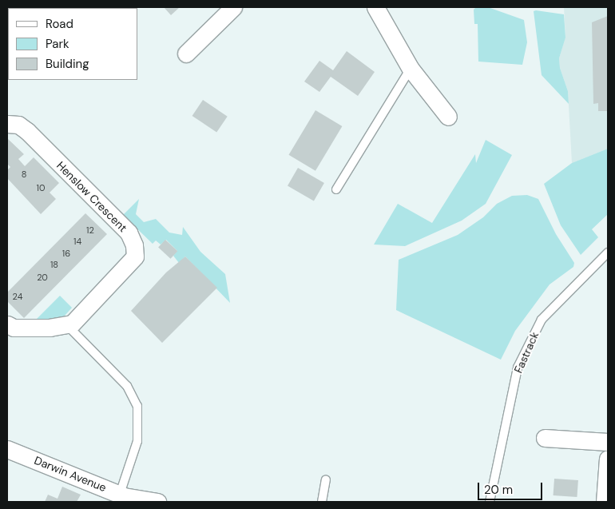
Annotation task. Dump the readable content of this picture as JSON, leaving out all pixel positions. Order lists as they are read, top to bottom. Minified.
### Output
{"streets":{"street":["Henslow Crescent","Darwin Avenue"],"lane":["Fastrack"]},"house_numbers":["8","10","12","14","16","18","20","24"],"legend":["Road","Park","Building"],"scale_bar":"20 m"}
